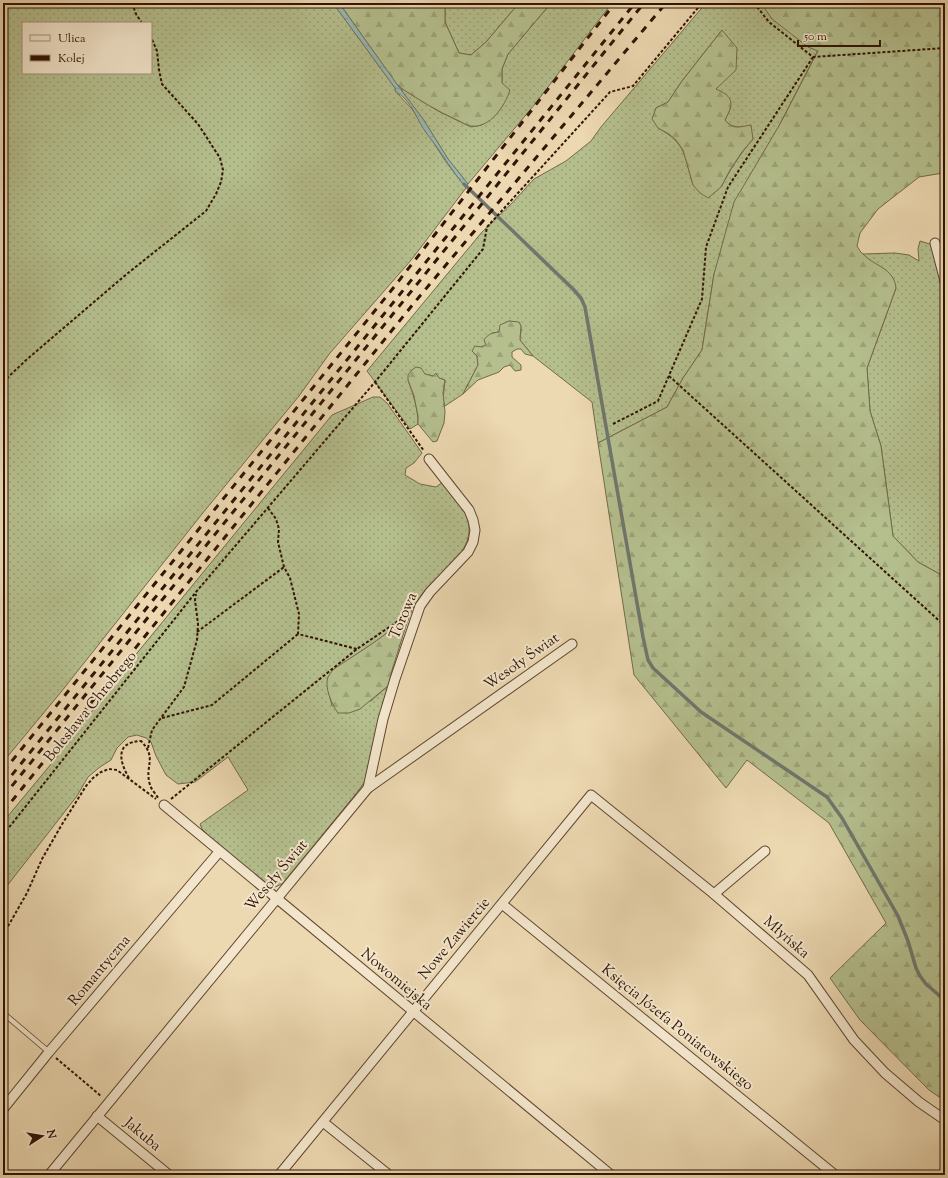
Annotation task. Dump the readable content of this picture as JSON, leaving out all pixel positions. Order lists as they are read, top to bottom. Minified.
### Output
{"streets":{"street":["Torowa","Wesoły Świat","Młyńska","Nowe Zawiercie","Romantyczna","Nowomiejska","Księcia Józefa Poniatowskiego","Jakuba"],"path":["Bolesława Chrobrego"]},"crossings":[["Torowa","Wesoły Świat"],["Wesoły Świat","Nowomiejska"],["Wesoły Świat","Jakuba"],["Młyńska","Nowe Zawiercie"],["Nowe Zawiercie","Nowomiejska"],["Nowe Zawiercie","Księcia Józefa Poniatowskiego"],["Romantyczna","Nowomiejska"]],"legend":["Ulica","Kolej"],"scale_bar":"50 m","north":"right"}
